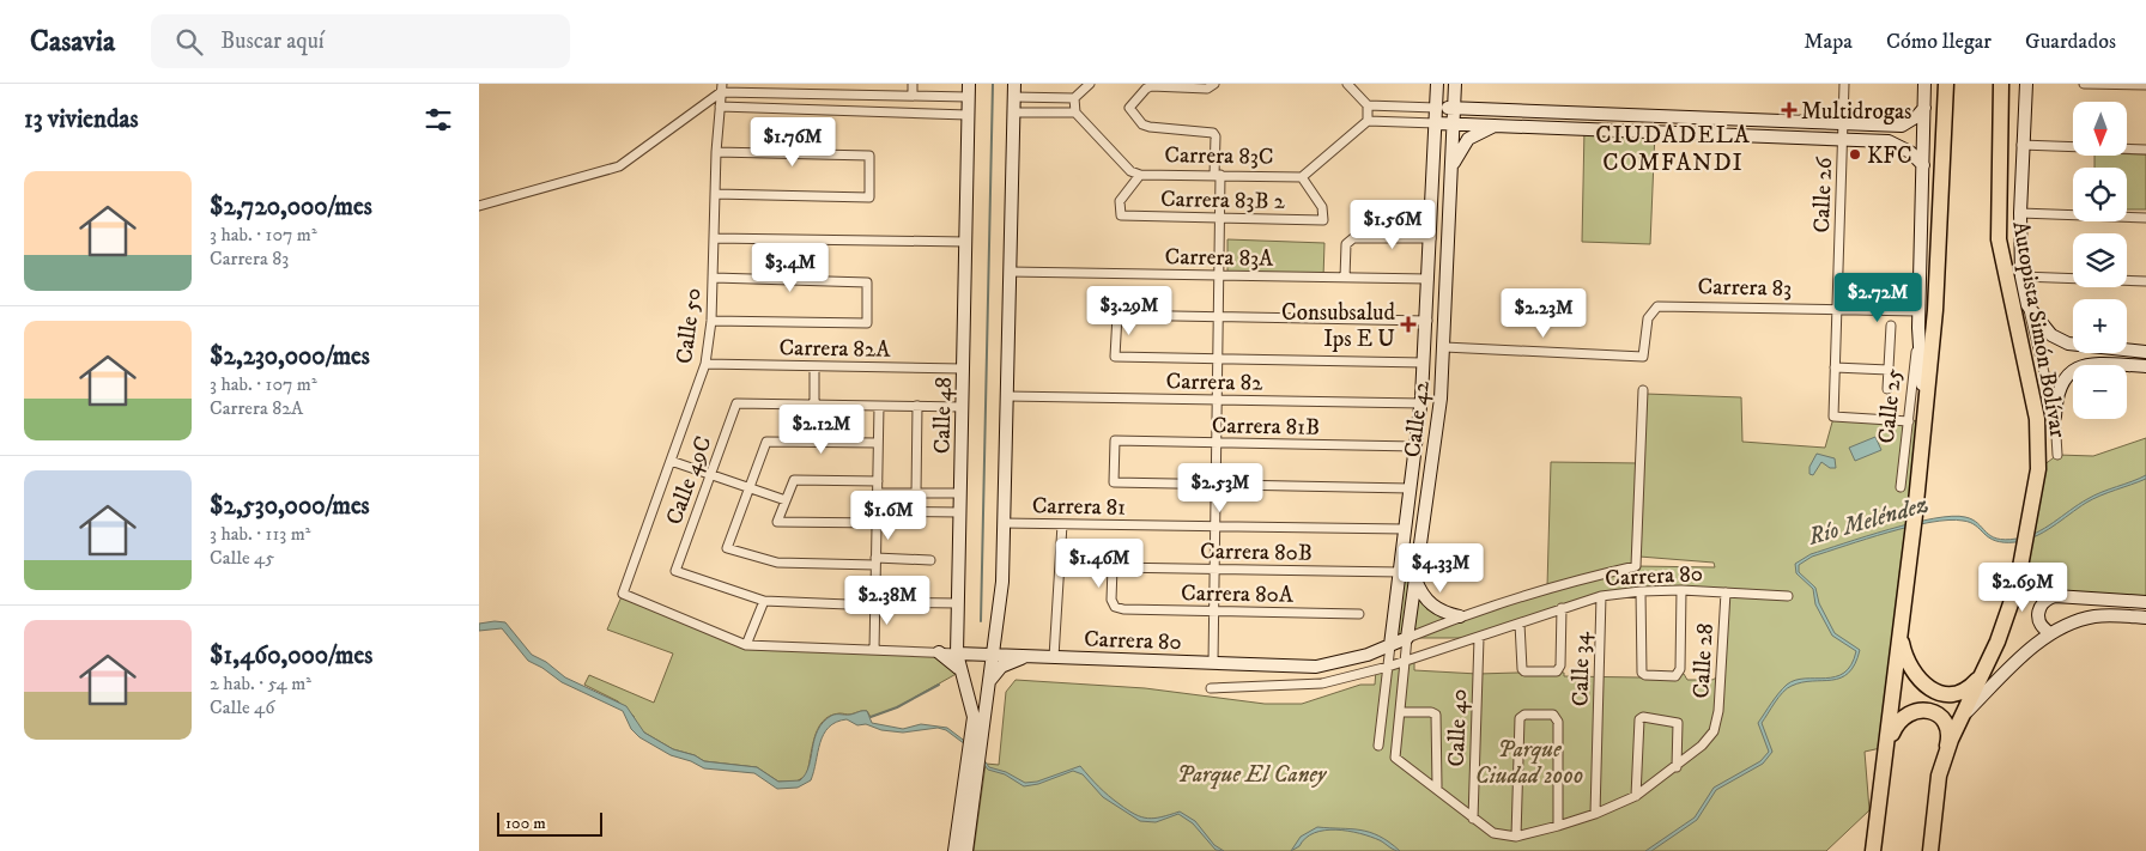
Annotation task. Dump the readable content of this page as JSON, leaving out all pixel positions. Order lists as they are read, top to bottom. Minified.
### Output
{"streets":{"highway":["Autopista Simón Bolívar"],"street":["Carrera 83C","Calle 26","Carrera 83B 2","Carrera 83A","Carrera 83","Calle 50","Carrera 82A","Carrera 82","Calle 25","Calle 48","Calle 42","Carrera 81B","Calle 49C","Carrera 81","Carrera 80B","Carrera 80","Carrera 80A","Calle 28","Calle 34","Calle 40"]},"crossings":[["Carrera 83C","Carrera 83B 2"],["Calle 26","Carrera 83"],["Calle 26","Calle 25"],["Carrera 83A","Calle 48"],["Carrera 83A","Calle 42"],["Carrera 83","Calle 25"],["Carrera 83","Calle 42"],["Calle 50","Carrera 82A"],["Calle 50","Carrera 80"],["Carrera 82A","Calle 48"],["Carrera 82","Calle 48"],["Carrera 82","Calle 42"],["Calle 48","Carrera 81"],["Calle 48","Carrera 80"],["Calle 42","Carrera 81B"],["Calle 42","Carrera 81"],["Calle 42","Carrera 80B"],["Calle 42","Carrera 80"],["Carrera 80B","Carrera 80A"],["Carrera 80","Calle 28"],["Carrera 80","Calle 34"],["Carrera 80","Calle 40"]],"districts":["CIUDADELA COMFANDI"],"water":["Río Meléndez"],"parks":["Parque Ciudad 2000","Parque El Caney"],"places":{"health":["Multidrogas","Consubsalud Ips E U"],"other":["KFC"]},"scale_bar":"100 m","north":"bottom","page":{"header":"Casavia","search":"Buscar aquí","nav":["Mapa","Cómo llegar","Guardados"],"heading":"13 viviendas","map_buttons":["+","−"],"price":["$1.76M","$1.56M","$3.4M","$2.72M","$3.29M","$2.23M","$2.12M","$2.53M","$1.6M","$1.46M","$4.33M","$2.69M","$2.38M"],"list":[{"name":"$2,720,000/mes","note":"3 hab. · 107 m² · Carrera 83"},{"name":"$2,230,000/mes","note":"3 hab. · 107 m² · Carrera 82A"},{"name":"$2,530,000/mes","note":"3 hab. · 113 m² · Calle 45"},{"name":"$1,460,000/mes","note":"2 hab. · 54 m² · Calle 46"}],"scale":"100 m"}}
